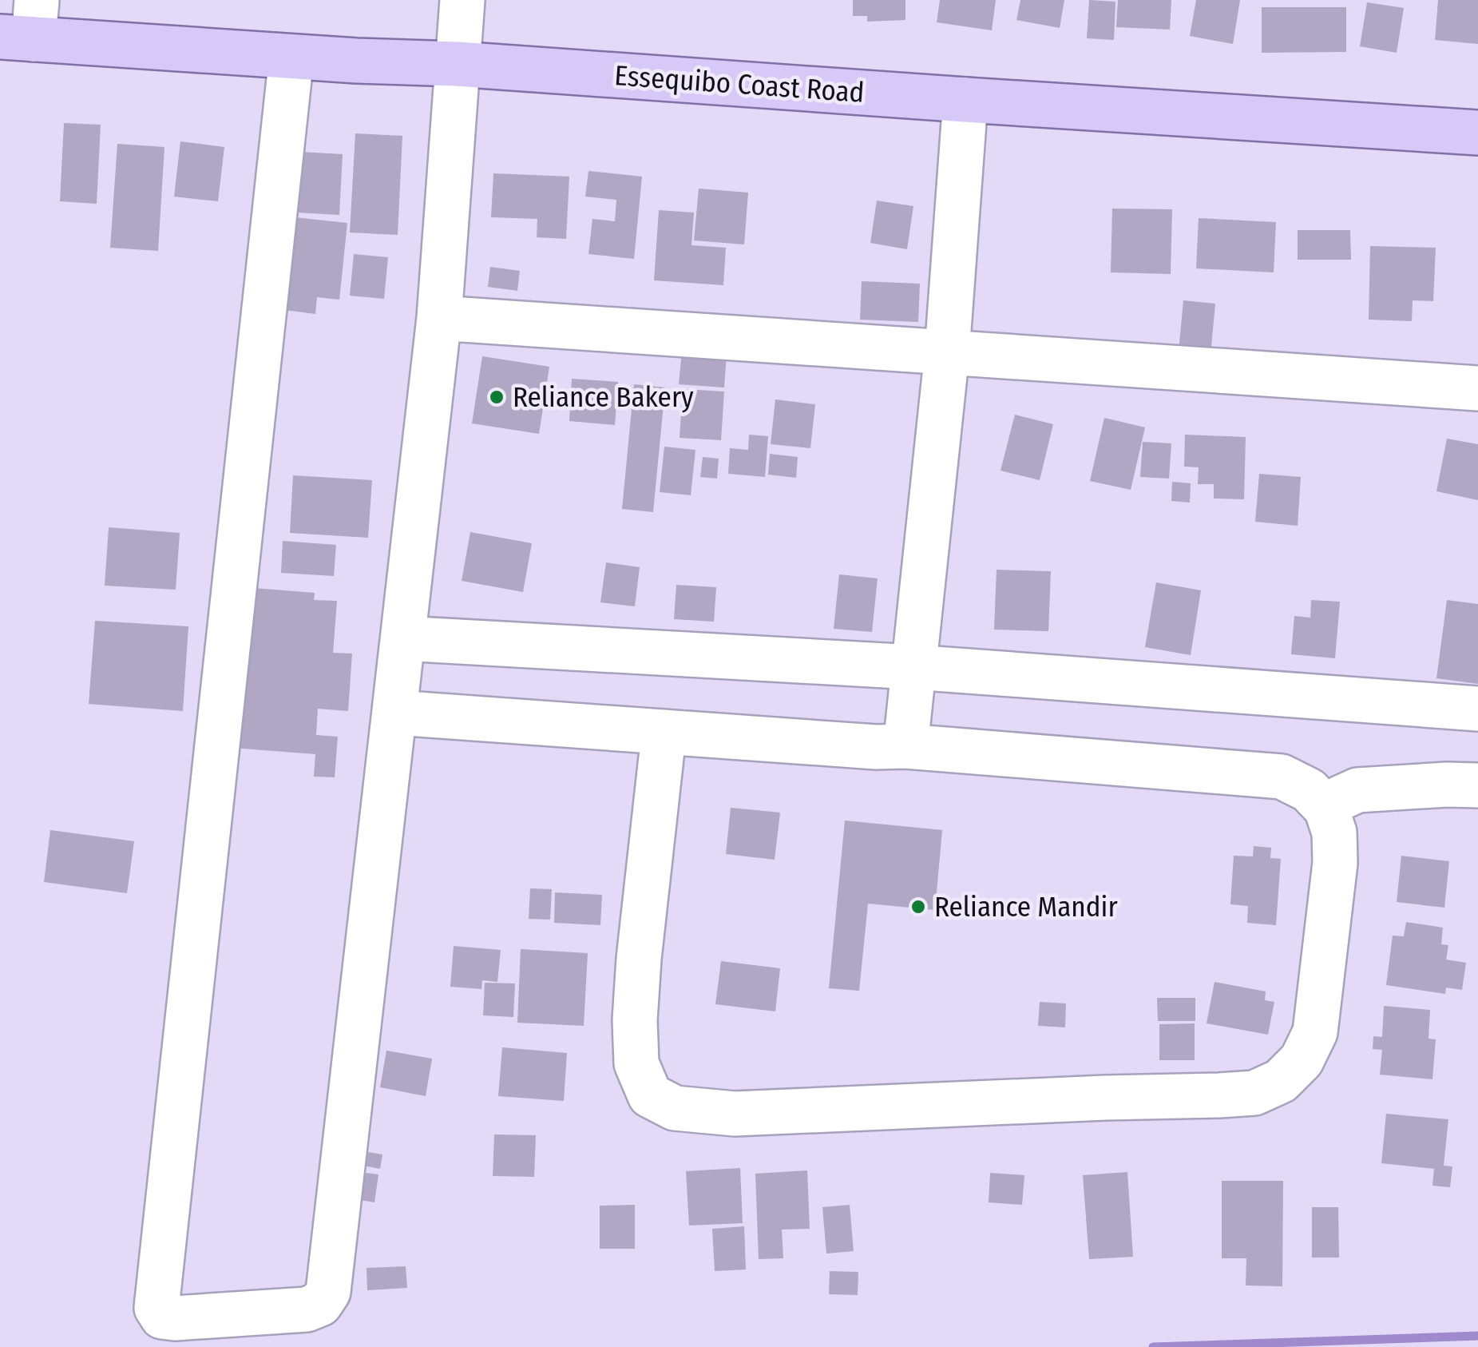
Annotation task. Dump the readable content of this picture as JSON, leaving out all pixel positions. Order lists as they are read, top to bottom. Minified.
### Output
{"streets":{"main road":["Essequibo Coast Road"]},"places":["Reliance Bakery","Reliance Mandir"]}
